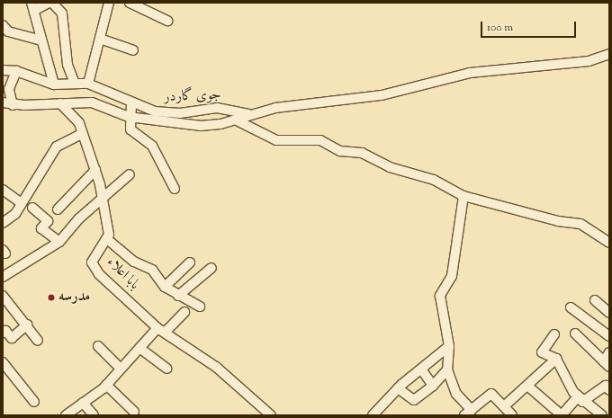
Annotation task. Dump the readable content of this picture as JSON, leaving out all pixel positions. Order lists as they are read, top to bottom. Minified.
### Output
{"streets":{"street":["جوی گاردر","بابا اعلاء"]},"crossings":[["جوی گاردر","بابا اعلاء"]],"places":["مدرسه"],"scale_bar":"100 m"}
